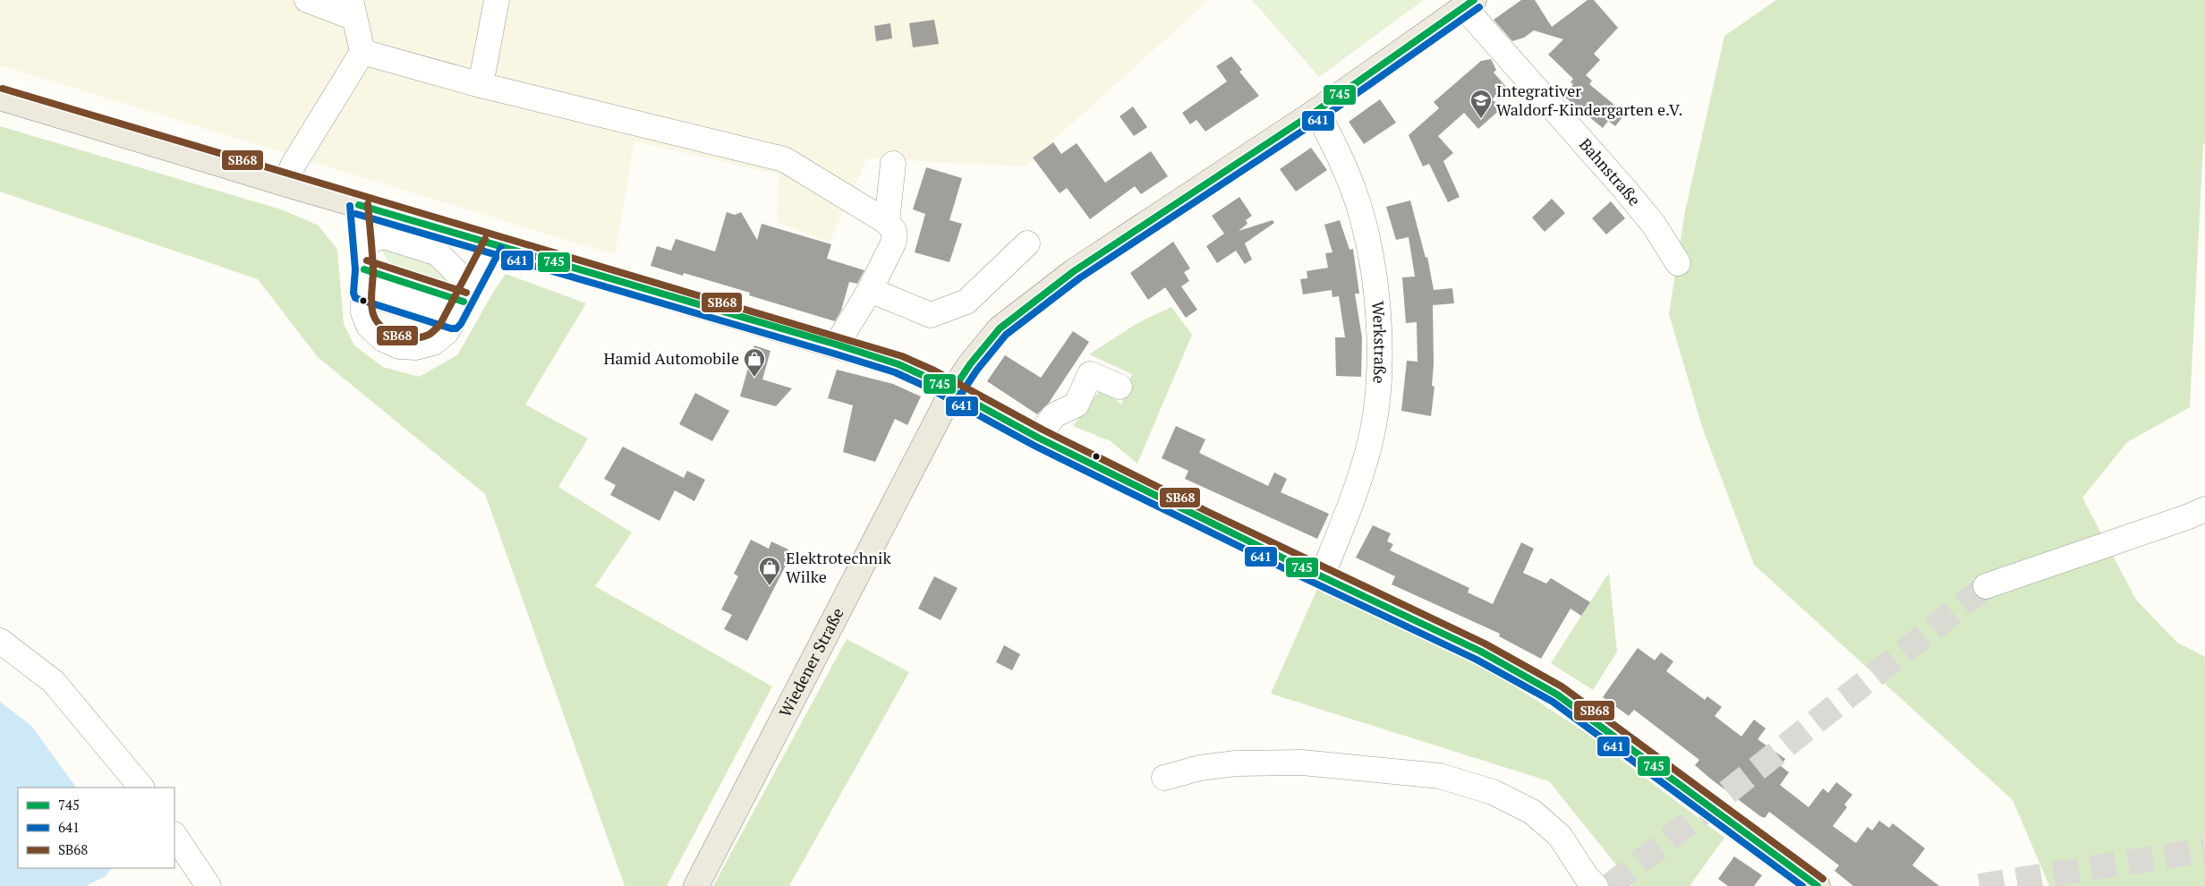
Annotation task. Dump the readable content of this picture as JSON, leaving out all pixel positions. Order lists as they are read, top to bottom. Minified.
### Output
{"streets":{"main road":["Bahnstraße","Wiedener Straße"],"street":["Werkstraße"]},"crossings":[["Bahnstraße","Werkstraße"],["Bahnstraße","Wiedener Straße"]],"places":{"school or university":["Integrativer Waldorf-Kindergarten e.V."],"shop":["Hamid Automobile","Elektrotechnik Wilke"]},"lines":["transit line 745","transit line 641","transit line SB68"],"legend":["745","641","SB68"]}
